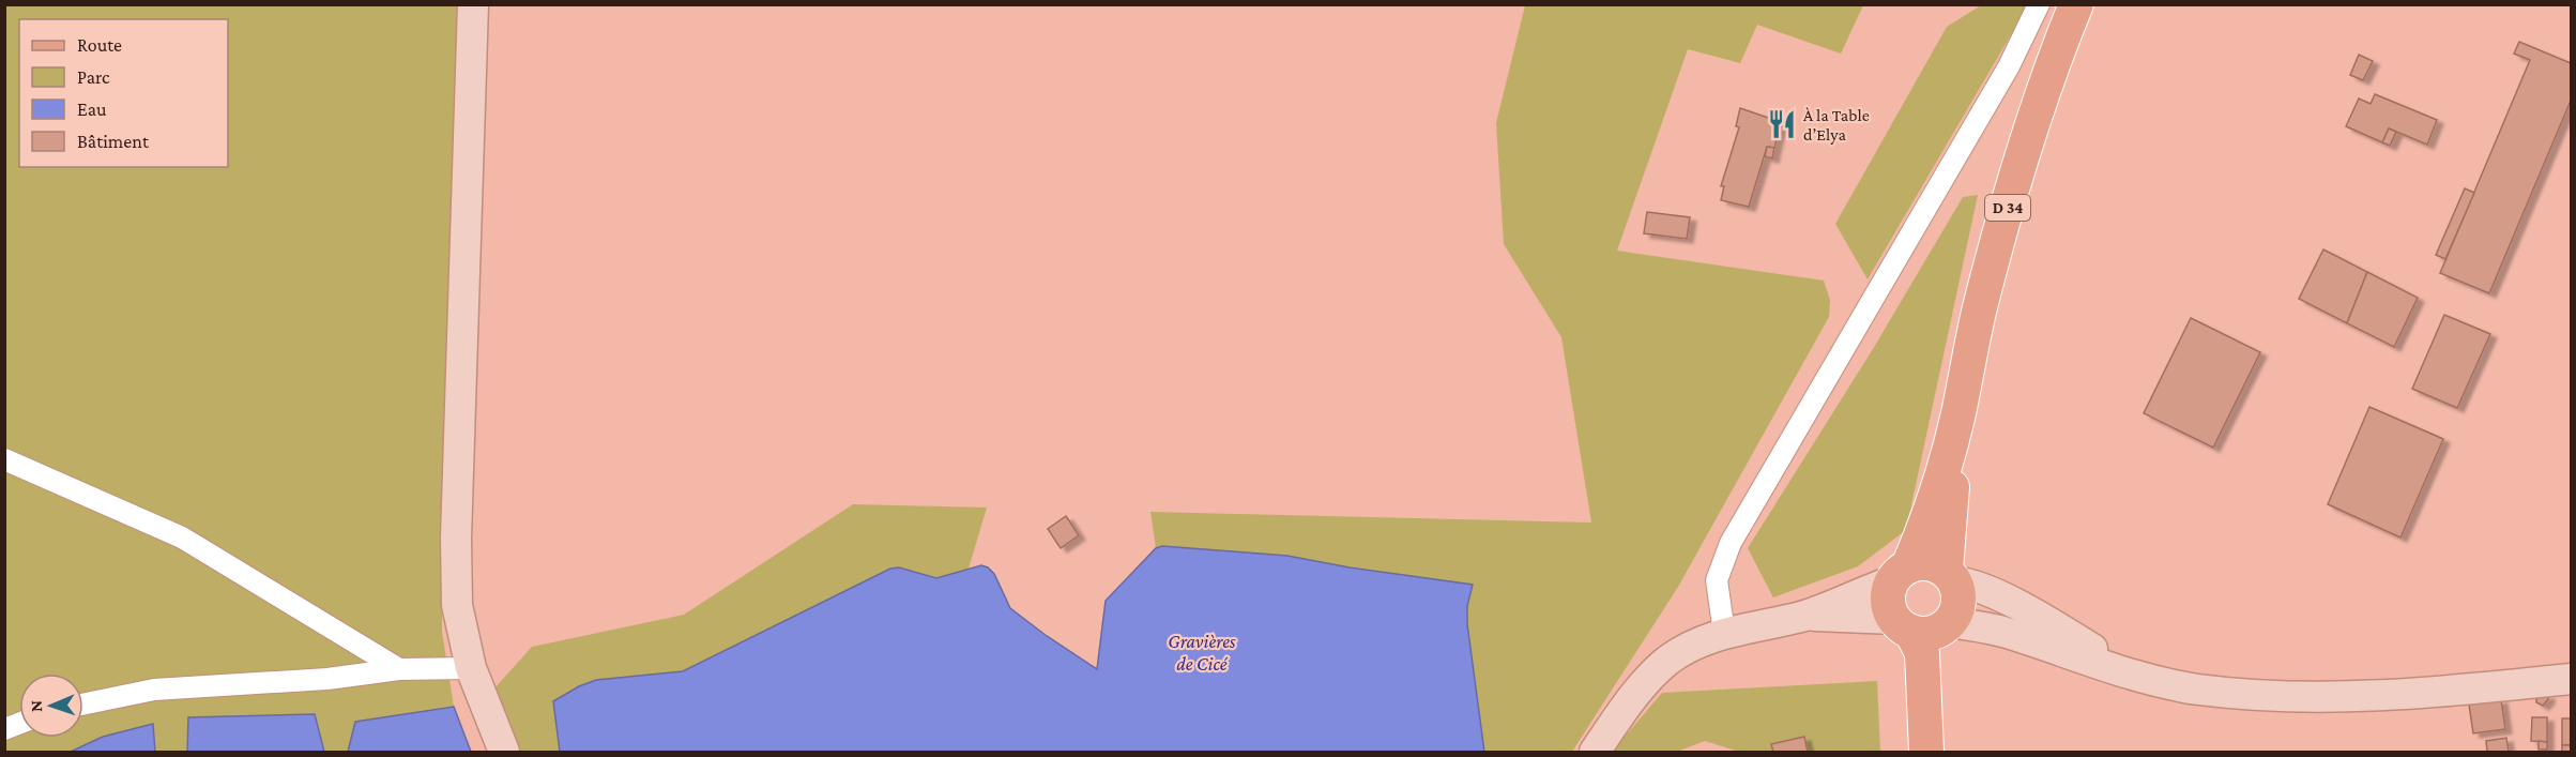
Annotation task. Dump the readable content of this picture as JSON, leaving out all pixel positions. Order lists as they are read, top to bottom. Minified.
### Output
{"streets":{"main road":["D 34"]},"water":["Gravières de Cicé"],"places":{"restaurant":["À la Table d’Elya"]},"legend":["Route","Parc","Eau","Bâtiment"],"north":"left"}
